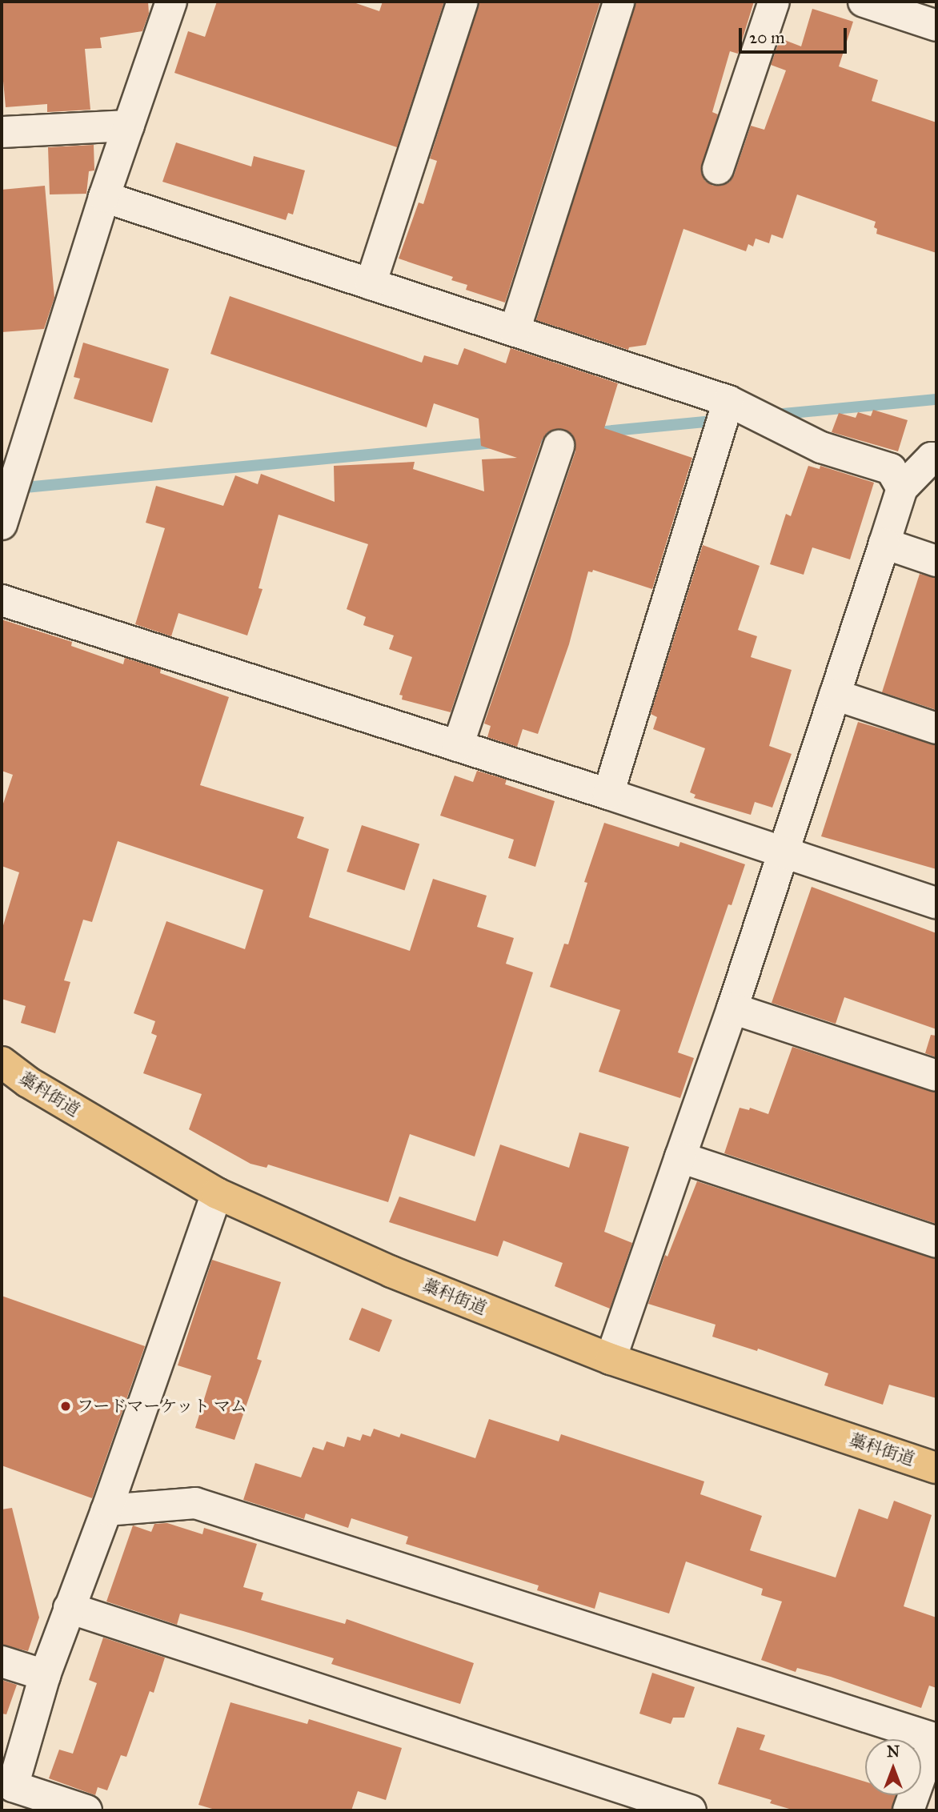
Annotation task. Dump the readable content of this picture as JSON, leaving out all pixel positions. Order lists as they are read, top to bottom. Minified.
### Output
{"streets":{"highway":["藁科街道"]},"places":["フードマーケット マム"],"scale_bar":"20 m","north":"top"}
